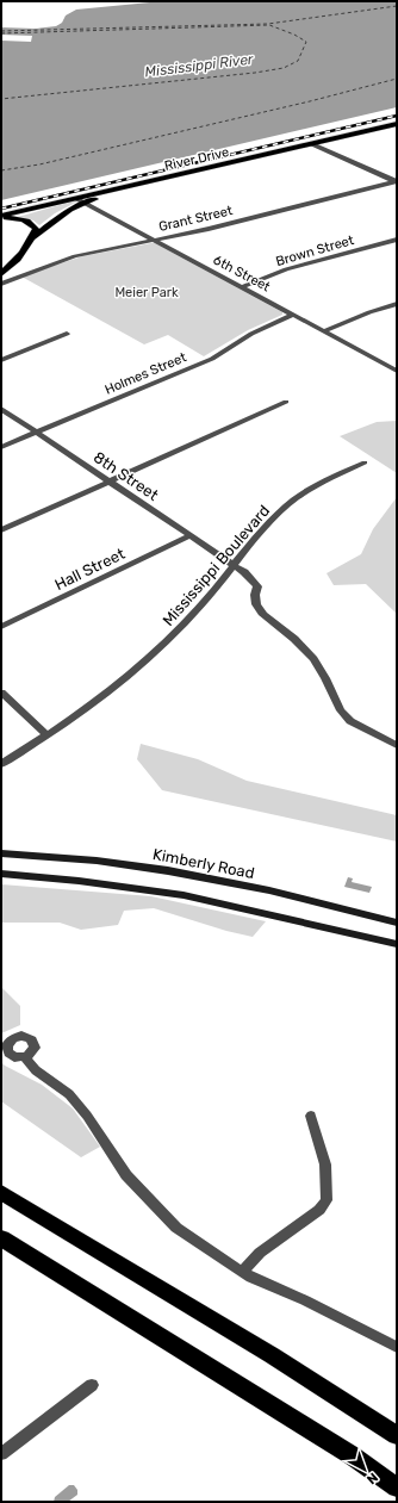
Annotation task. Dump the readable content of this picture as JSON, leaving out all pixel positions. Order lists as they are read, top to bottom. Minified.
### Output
{"streets":{"main road":["River Drive","Kimberly Road"],"street":["Grant Street","Brown Street","6th Street","Holmes Street","8th Street","Mississippi Boulevard","Hall Street"]},"crossings":[["River Drive","6th Street"],["Grant Street","6th Street"],["Brown Street","6th Street"],["6th Street","Holmes Street"],["Holmes Street","8th Street"],["8th Street","Mississippi Boulevard"],["8th Street","Hall Street"]],"water":["Mississippi River"],"parks":["Meier Park"],"north":"bottom right"}
